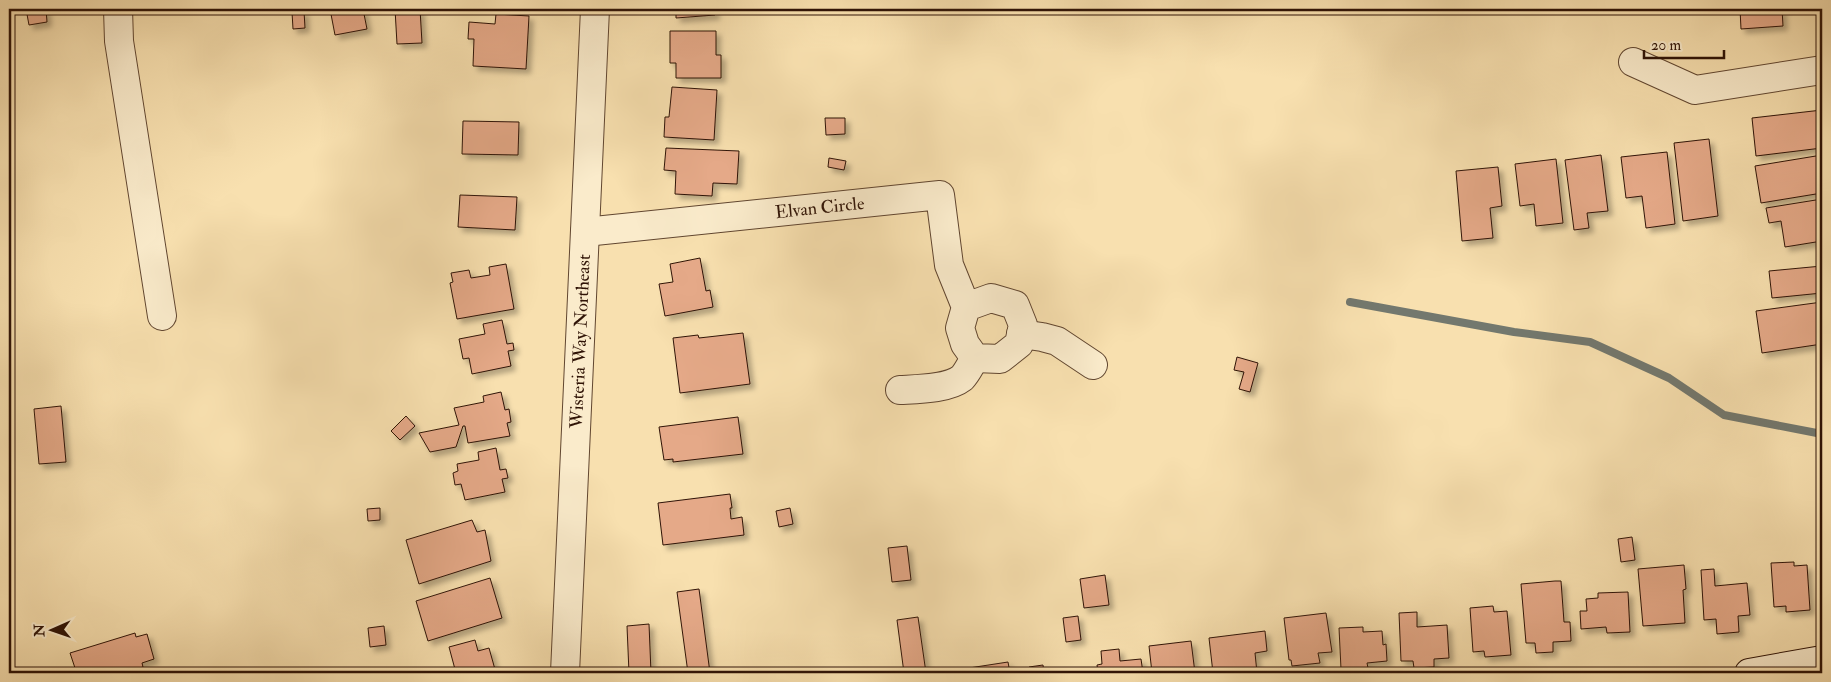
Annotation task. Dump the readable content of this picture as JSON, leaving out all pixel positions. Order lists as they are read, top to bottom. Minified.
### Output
{"streets":{"street":["Elvan Circle","Wisteria Way Northeast"]},"crossings":[["Elvan Circle","Wisteria Way Northeast"]],"scale_bar":"20 m","north":"left"}
